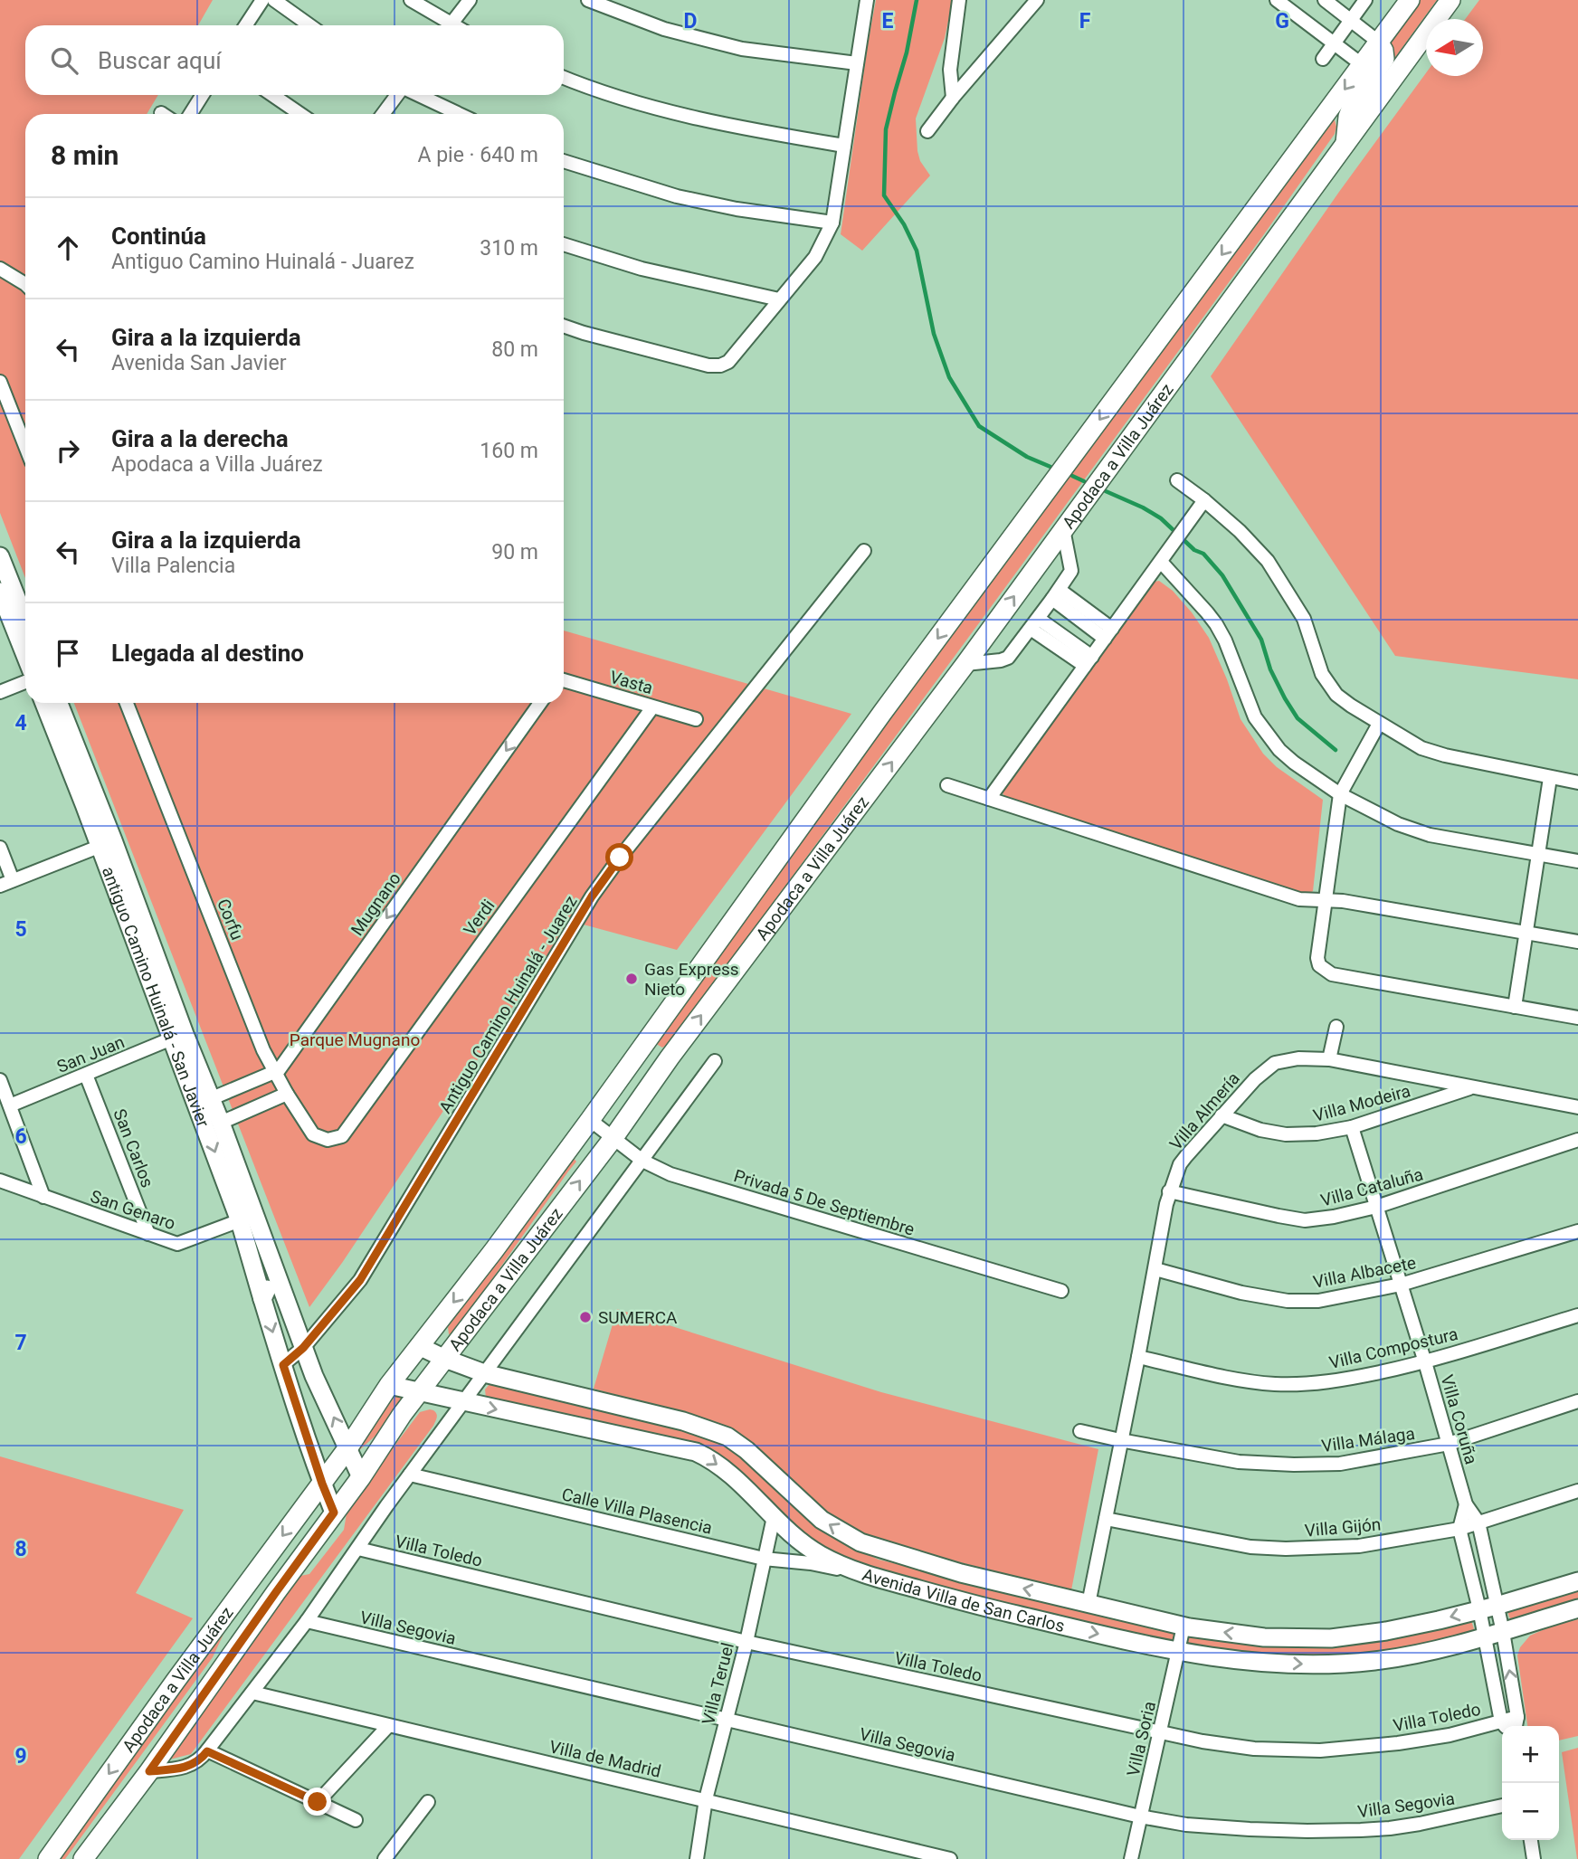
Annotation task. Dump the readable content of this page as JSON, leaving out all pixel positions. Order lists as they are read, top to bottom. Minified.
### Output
{"streets":{"main road":["Apodaca a Villa Juárez"],"street":["Vasta","Mugnano","Verdi","Corfu","antiguo Camino Huinalá - San Javier","Antiguo Camino Huinalá - Juarez","San Juan","Villa Modeira","Villa Almería","San Carlos","Villa Cataluña","Privada 5 De Septiembre","San Genaro","Villa Albacete","Villa Compostura","Villa Coruña","Villa Málaga","Calle Villa Plasencia","Villa Gijón","Villa Toledo","Avenida Villa de San Carlos","Villa Segovia","Villa Teruel","Villa Soria","Villa de Madrid"]},"crossings":[["Apodaca a Villa Juárez","antiguo Camino Huinalá - San Javier"],["Apodaca a Villa Juárez","Privada 5 De Septiembre"],["Apodaca a Villa Juárez","Avenida Villa de San Carlos"],["Vasta","Verdi"],["Mugnano","Corfu"],["Verdi","Corfu"],["antiguo Camino Huinalá - San Javier","Antiguo Camino Huinalá - Juarez"],["antiguo Camino Huinalá - San Javier","San Juan"],["antiguo Camino Huinalá - San Javier","San Genaro"],["San Juan","San Carlos"],["Villa Modeira","Villa Almería"],["Villa Modeira","Villa Coruña"],["Villa Almería","Villa Cataluña"],["Villa Almería","Villa Albacete"],["Villa Almería","Villa Compostura"],["Villa Almería","Villa Málaga"],["Villa Almería","Villa Gijón"],["Villa Almería","Avenida Villa de San Carlos"],["San Carlos","San Genaro"],["Villa Cataluña","Villa Coruña"],["Villa Albacete","Villa Coruña"],["Villa Compostura","Villa Coruña"],["Villa Coruña","Villa Málaga"],["Villa Coruña","Villa Gijón"],["Villa Coruña","Villa Toledo"],["Villa Coruña","Avenida Villa de San Carlos"],["Calle Villa Plasencia","Avenida Villa de San Carlos"],["Calle Villa Plasencia","Villa Teruel"],["Villa Toledo","Villa Teruel"],["Villa Toledo","Villa Soria"],["Avenida Villa de San Carlos","Villa Teruel"],["Avenida Villa de San Carlos","Villa Soria"],["Villa Segovia","Villa Teruel"],["Villa Segovia","Villa Soria"],["Villa Teruel","Villa de Madrid"]],"one_way":["Mugnano"],"parks":["Parque Mugnano"],"places":["Gas Express Nieto","SUMERCA"],"north":"left","page":{"search":"Buscar aquí","heading":["8 min","A pie · 640 m"],"list":[["Continúa","Antiguo Camino Huinalá - Juarez","310 m"],["Gira a la izquierda","Avenida San Javier","80 m"],["Gira a la derecha","Apodaca a Villa Juárez","160 m"],["Gira a la izquierda","Villa Palencia","90 m"],"Llegada al destino"],"map_buttons":["+","−"]},"grid":{"columns":["D","E","F","G"],"rows":["4","5","6","7","8","9"]}}
